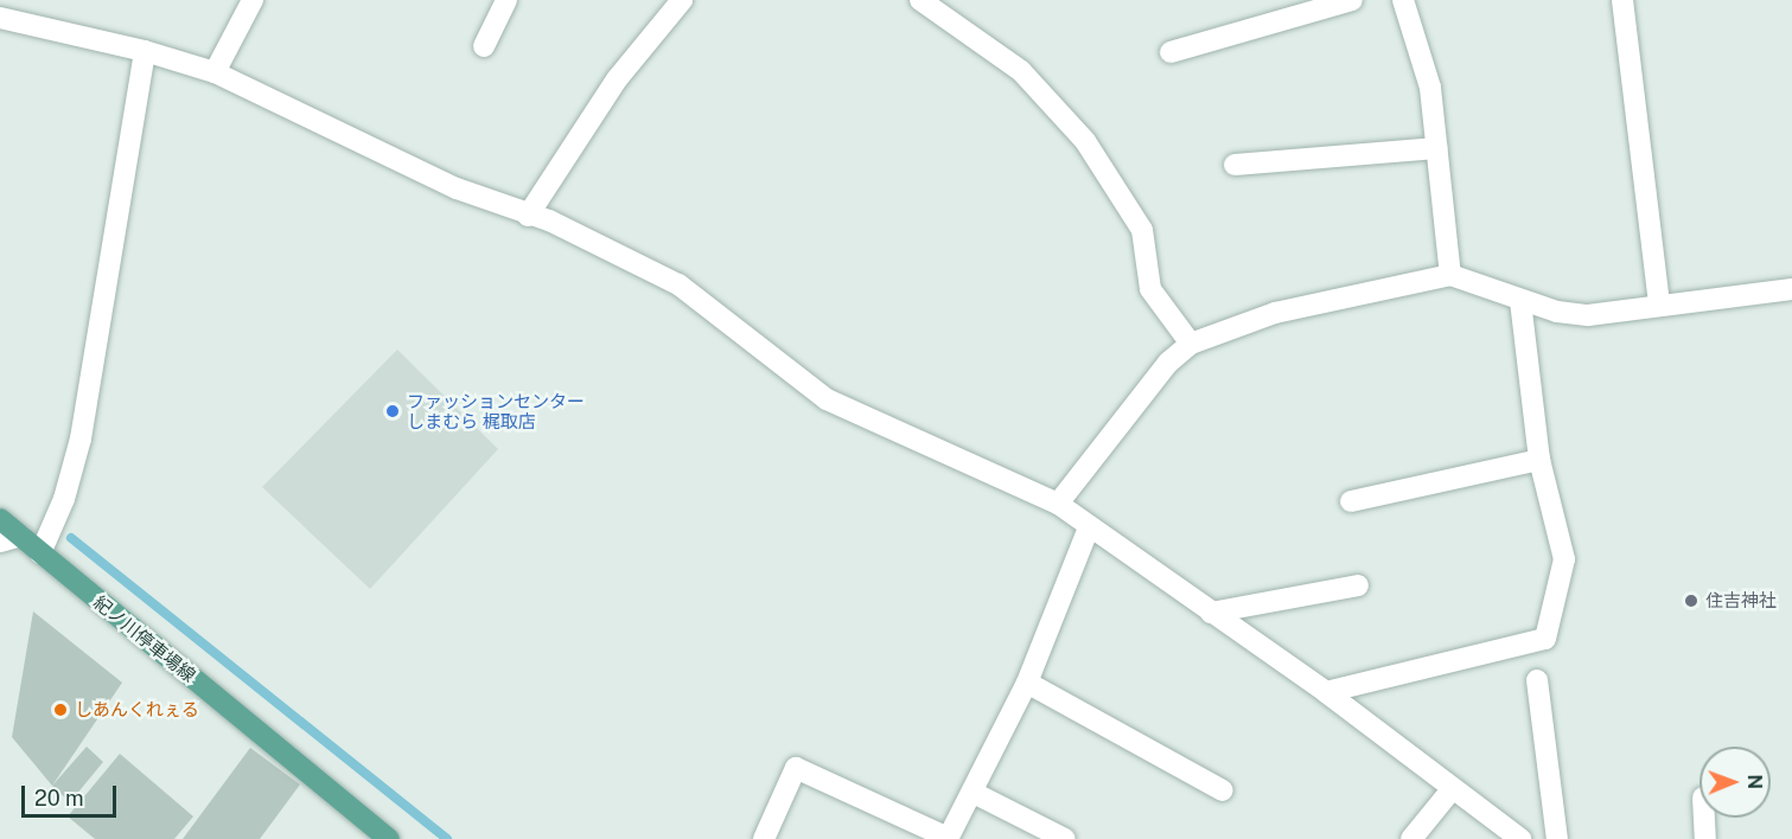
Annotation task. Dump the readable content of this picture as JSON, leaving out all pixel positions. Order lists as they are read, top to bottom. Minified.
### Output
{"streets":{"main road":["紀ノ川停車場線"]},"places":["ファッションセンター しまむら 梶取店","住吉神社","しあんくれぇる"],"scale_bar":"20 m","north":"right"}
